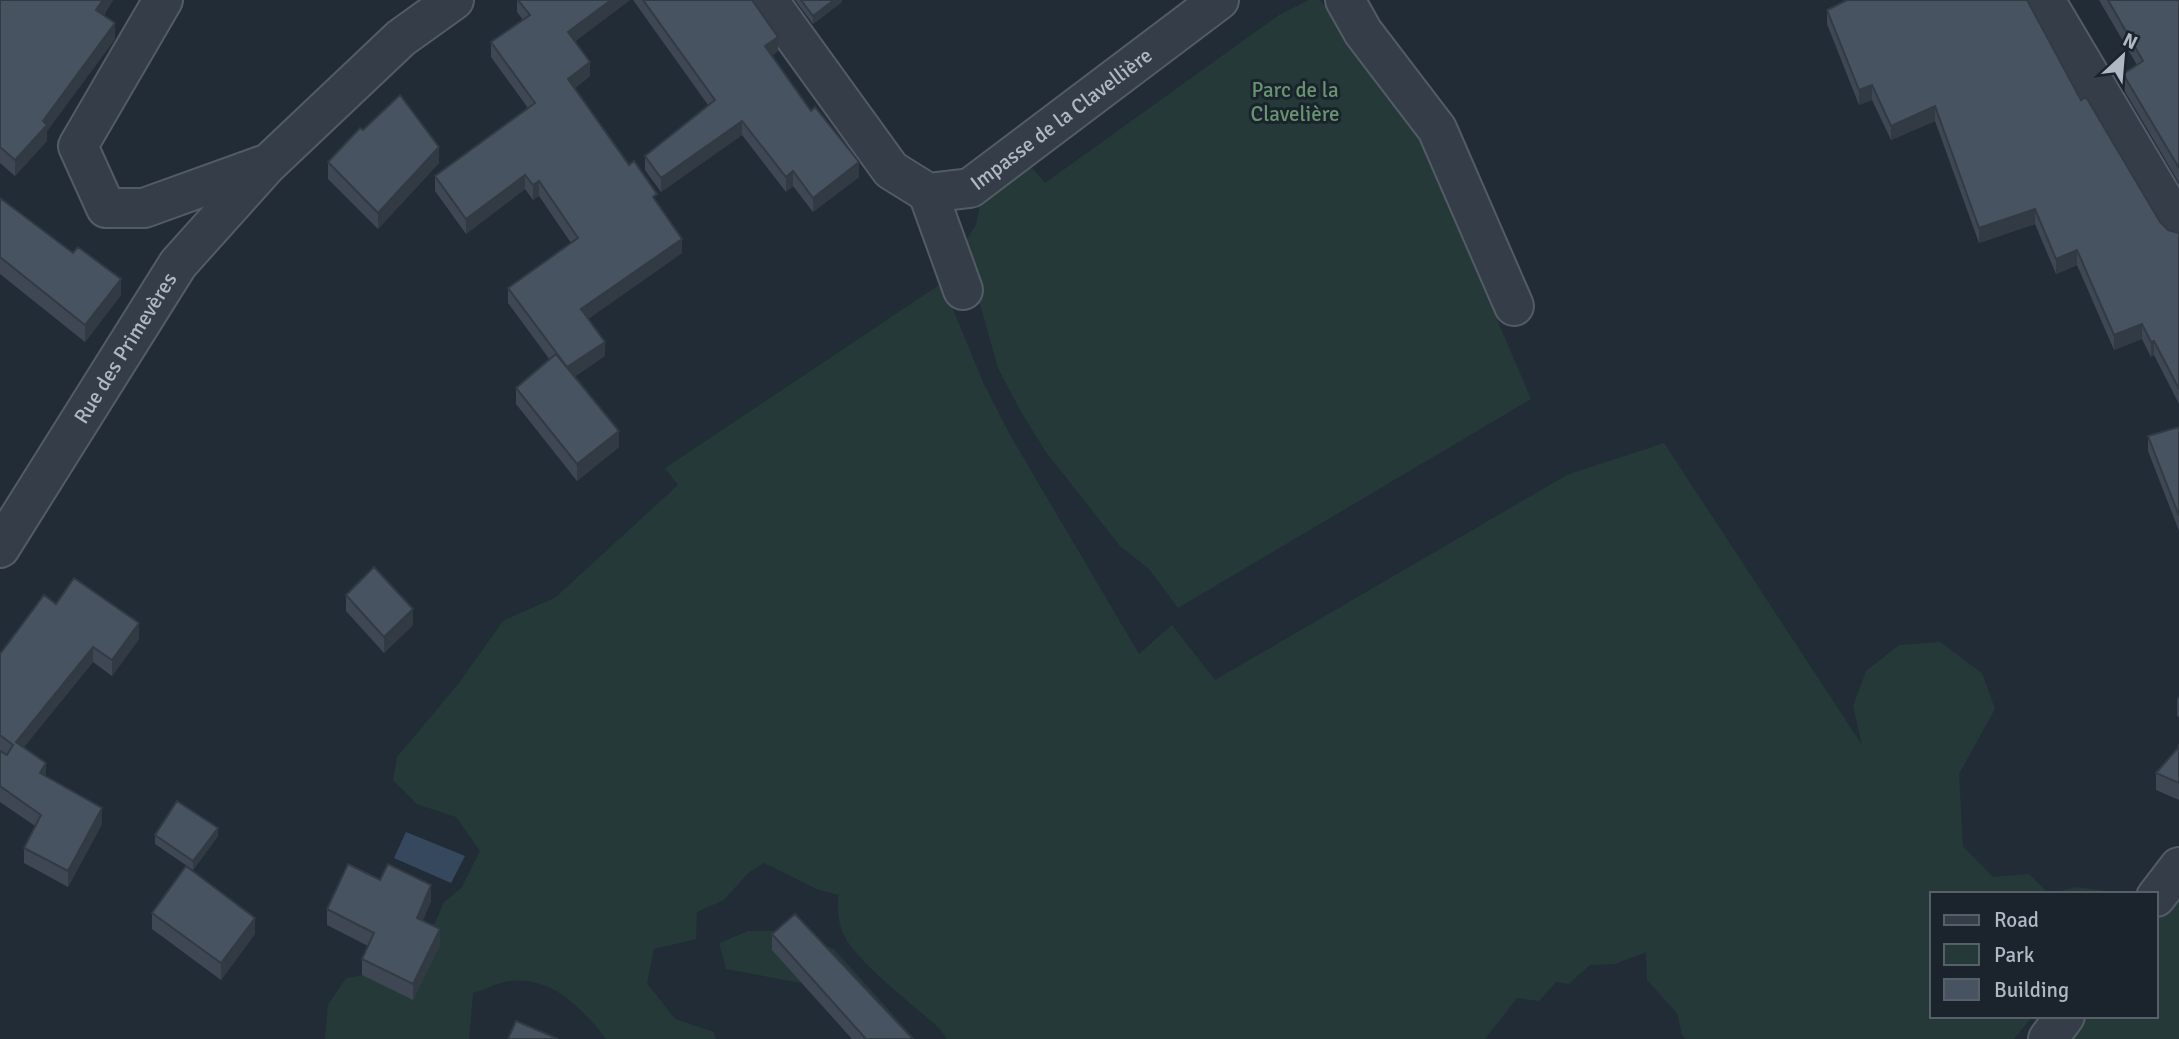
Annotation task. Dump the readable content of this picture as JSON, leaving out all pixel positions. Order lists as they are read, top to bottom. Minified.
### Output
{"streets":{"street":["Impasse de la Clavellière","Rue des Primevères"]},"parks":["Parc de la Clavelière"],"legend":["Road","Park","Building"],"north":"top right"}
